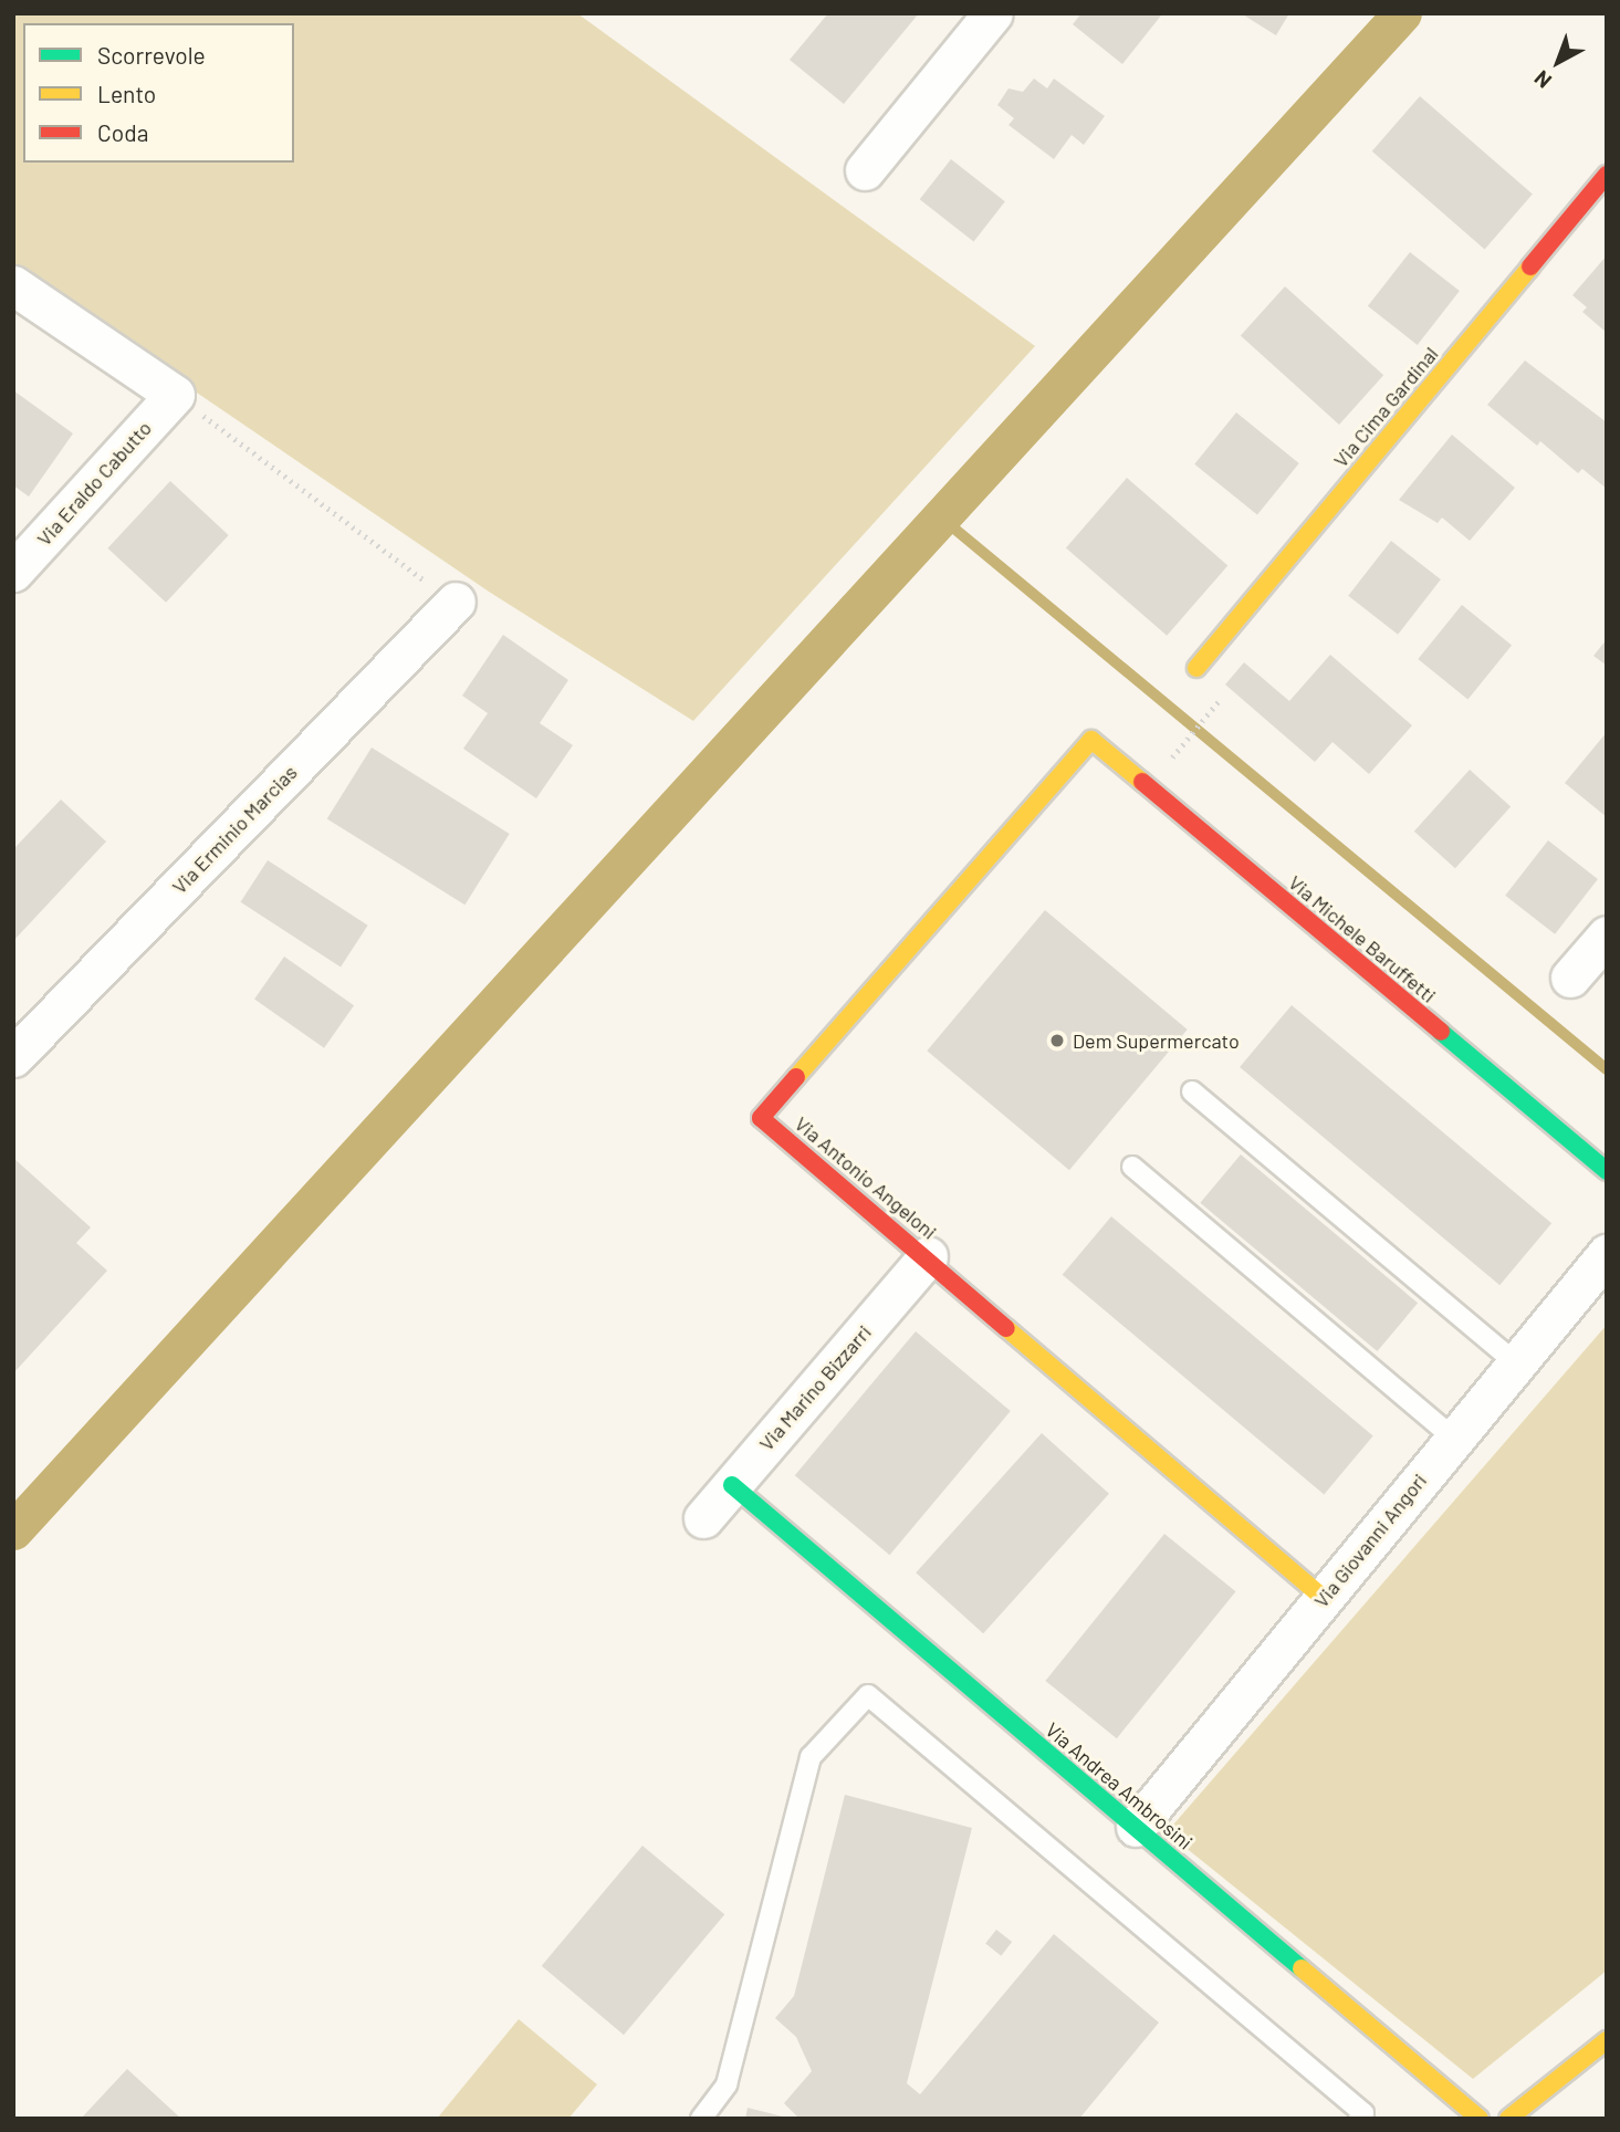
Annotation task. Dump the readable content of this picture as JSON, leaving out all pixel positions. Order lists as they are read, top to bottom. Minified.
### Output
{"streets":{"street":["Via Cima Gardinal","Via Eraldo Cabutto","Via Erminio Marcias","Via Michele Baruffetti","Via Antonio Angeloni","Via Marino Bizzarri","Via Giovanni Angori","Via Andrea Ambrosini"]},"crossings":[["Via Michele Baruffetti","Via Antonio Angeloni"],["Via Antonio Angeloni","Via Marino Bizzarri"],["Via Antonio Angeloni","Via Giovanni Angori"],["Via Marino Bizzarri","Via Andrea Ambrosini"],["Via Giovanni Angori","Via Andrea Ambrosini"]],"places":["Dem Supermercato"],"legend":["Scorrevole","Lento","Coda"],"north":"bottom left"}
